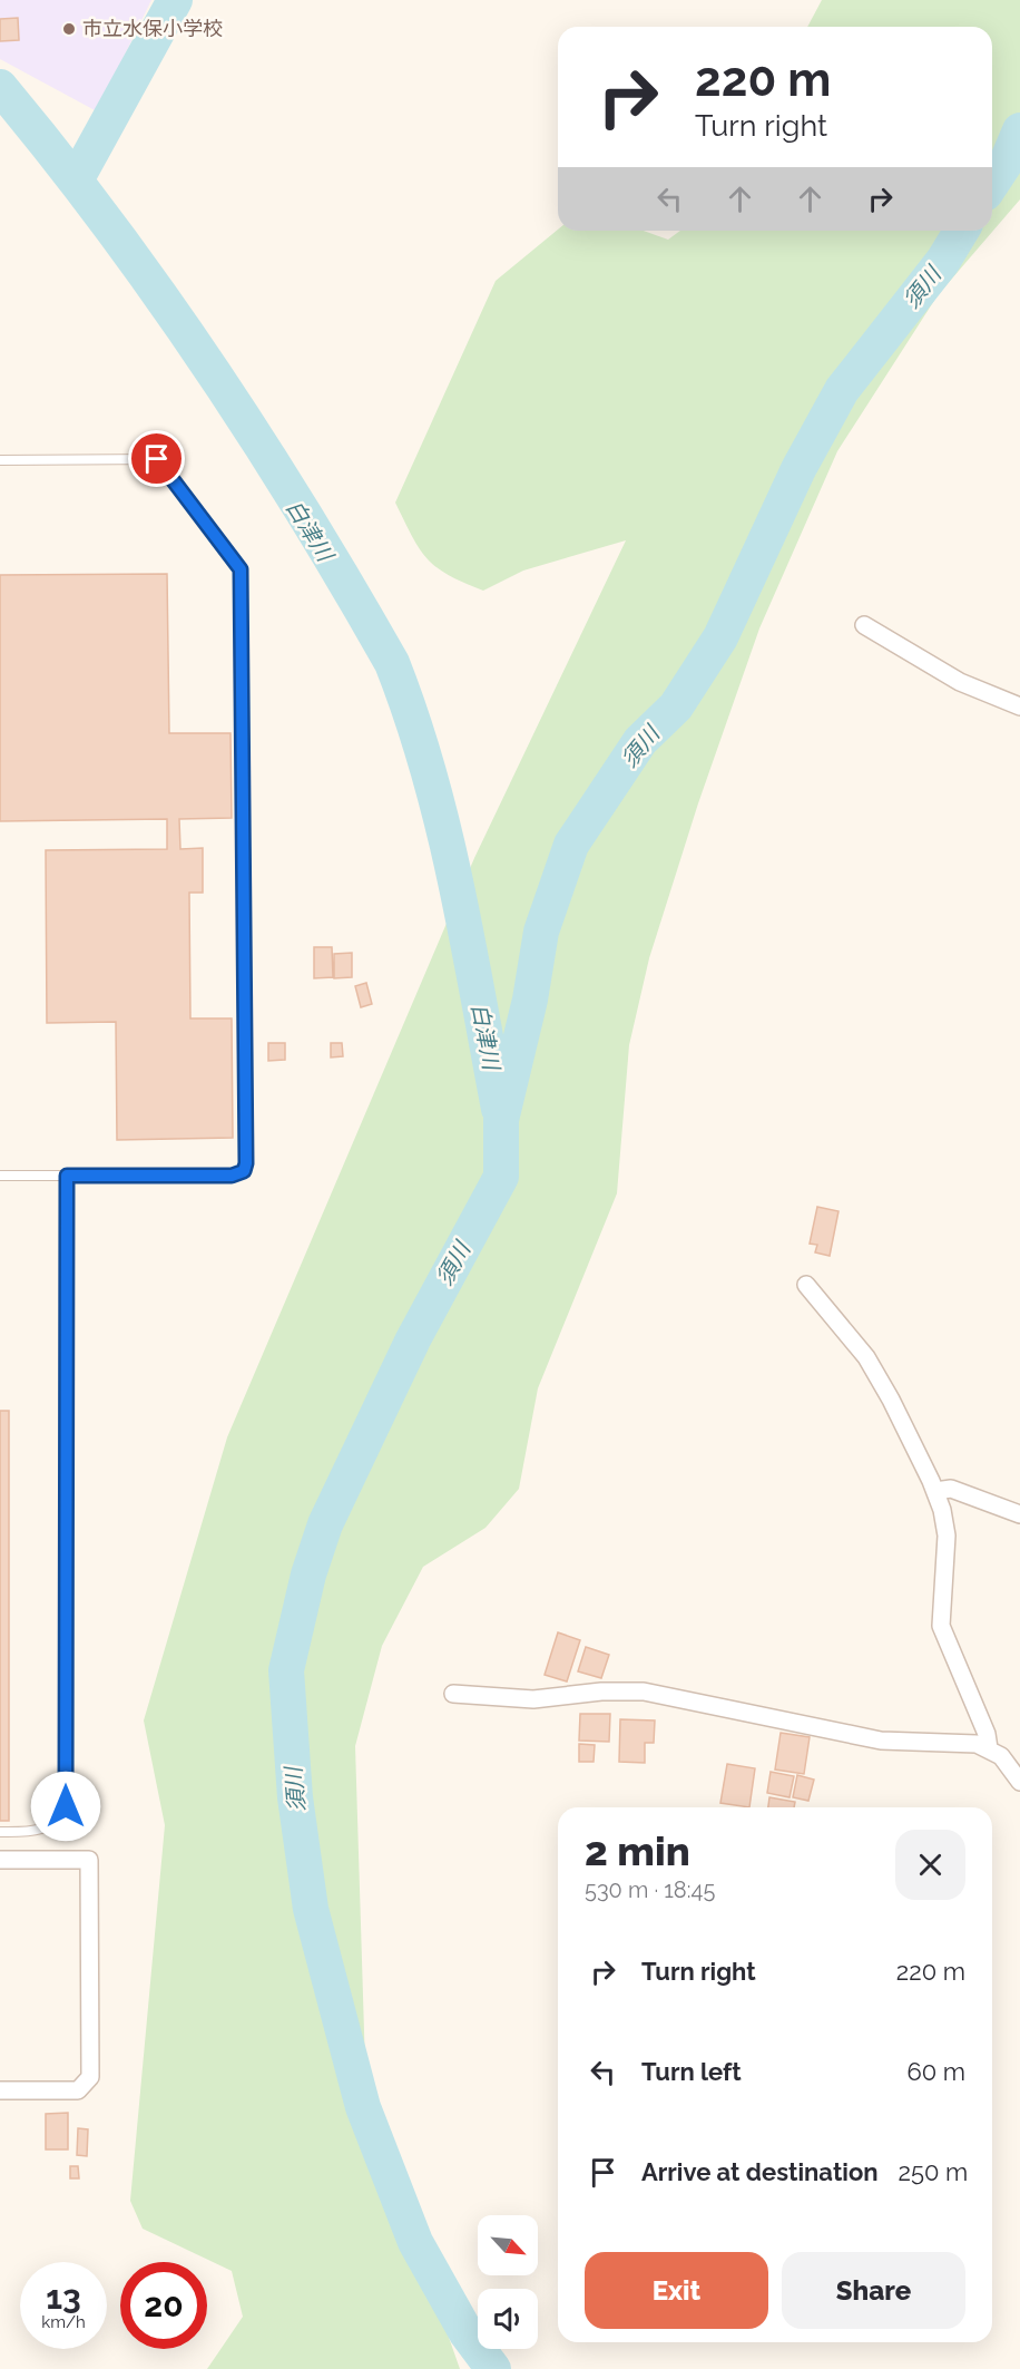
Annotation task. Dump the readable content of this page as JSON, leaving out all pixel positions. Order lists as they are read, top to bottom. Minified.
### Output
{"water":["須川","白津川"],"places":["市立水保小学校"],"north":"bottom right","page":{"turn":["220 m","Turn right"],"heading":["2 min","530 m · 18:45"],"list":[{"name":"Turn right","value":"220 m"},{"name":"Turn left","value":"60 m"},{"name":"Arrive at destination","value":"250 m"}],"buttons":["Exit","Share"],"speed":"13 km/h","limit":"20"}}
